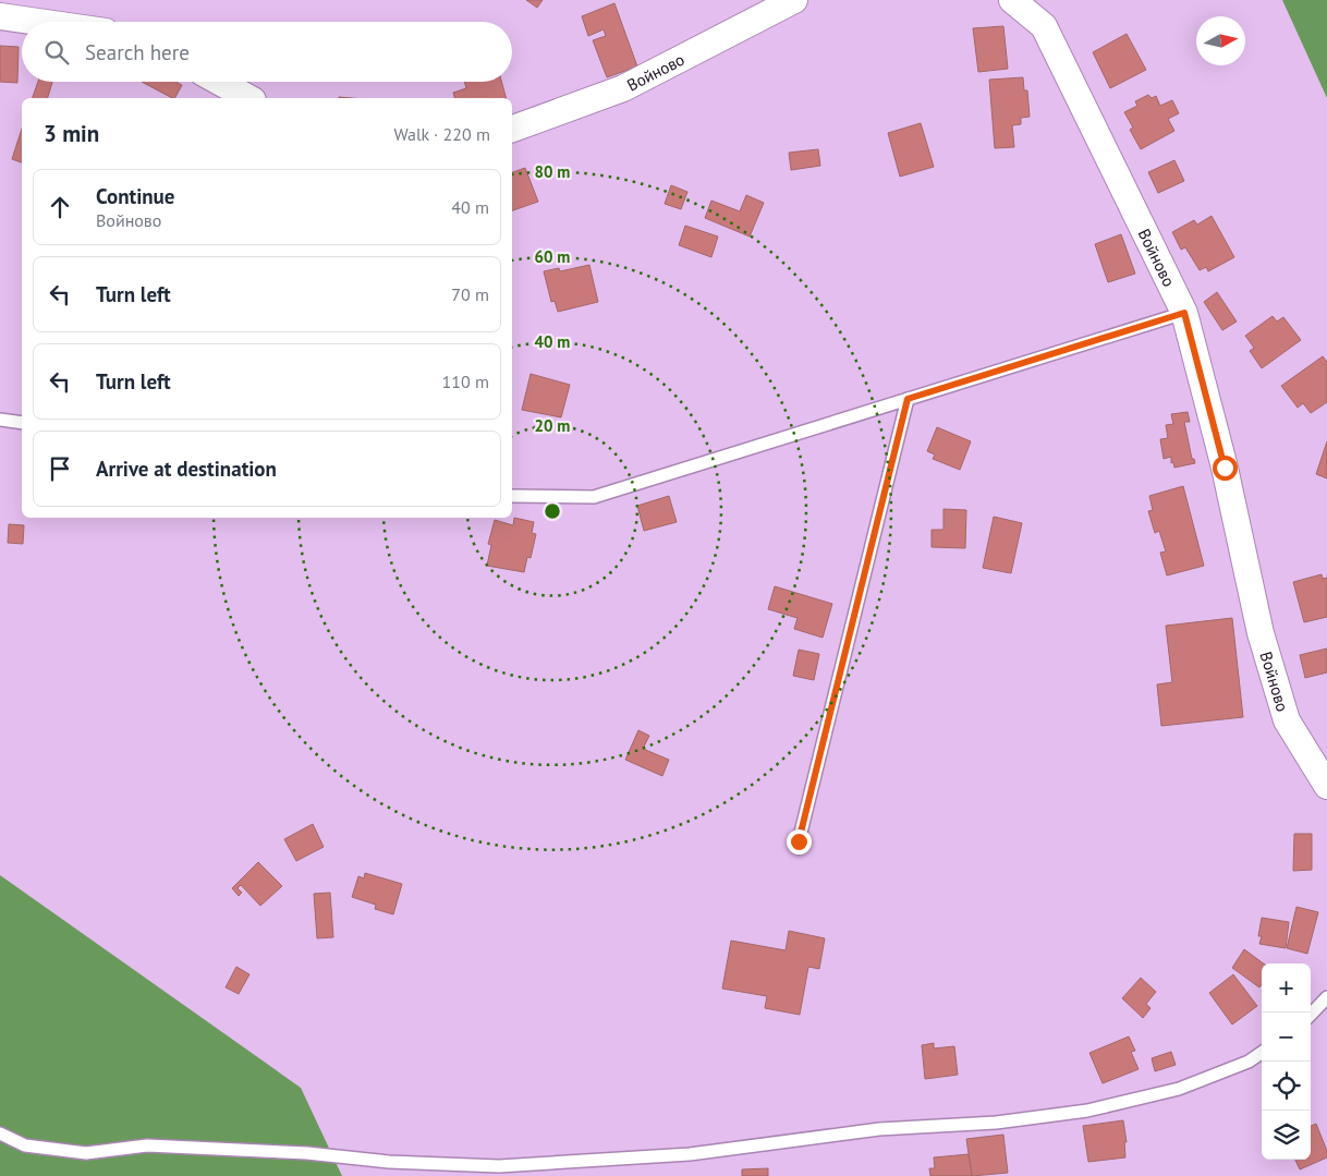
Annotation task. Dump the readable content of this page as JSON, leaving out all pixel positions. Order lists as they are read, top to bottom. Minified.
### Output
{"streets":{"street":["Войново"]},"north":"right","page":{"search":"Search here","heading":["3 min","Walk · 220 m"],"list":[["Continue","Войново","40 m"],["Turn left","70 m"],["Turn left","110 m"],"Arrive at destination"],"map_buttons":["+","−"]},"rings":["80 m","60 m","40 m","20 m"]}
